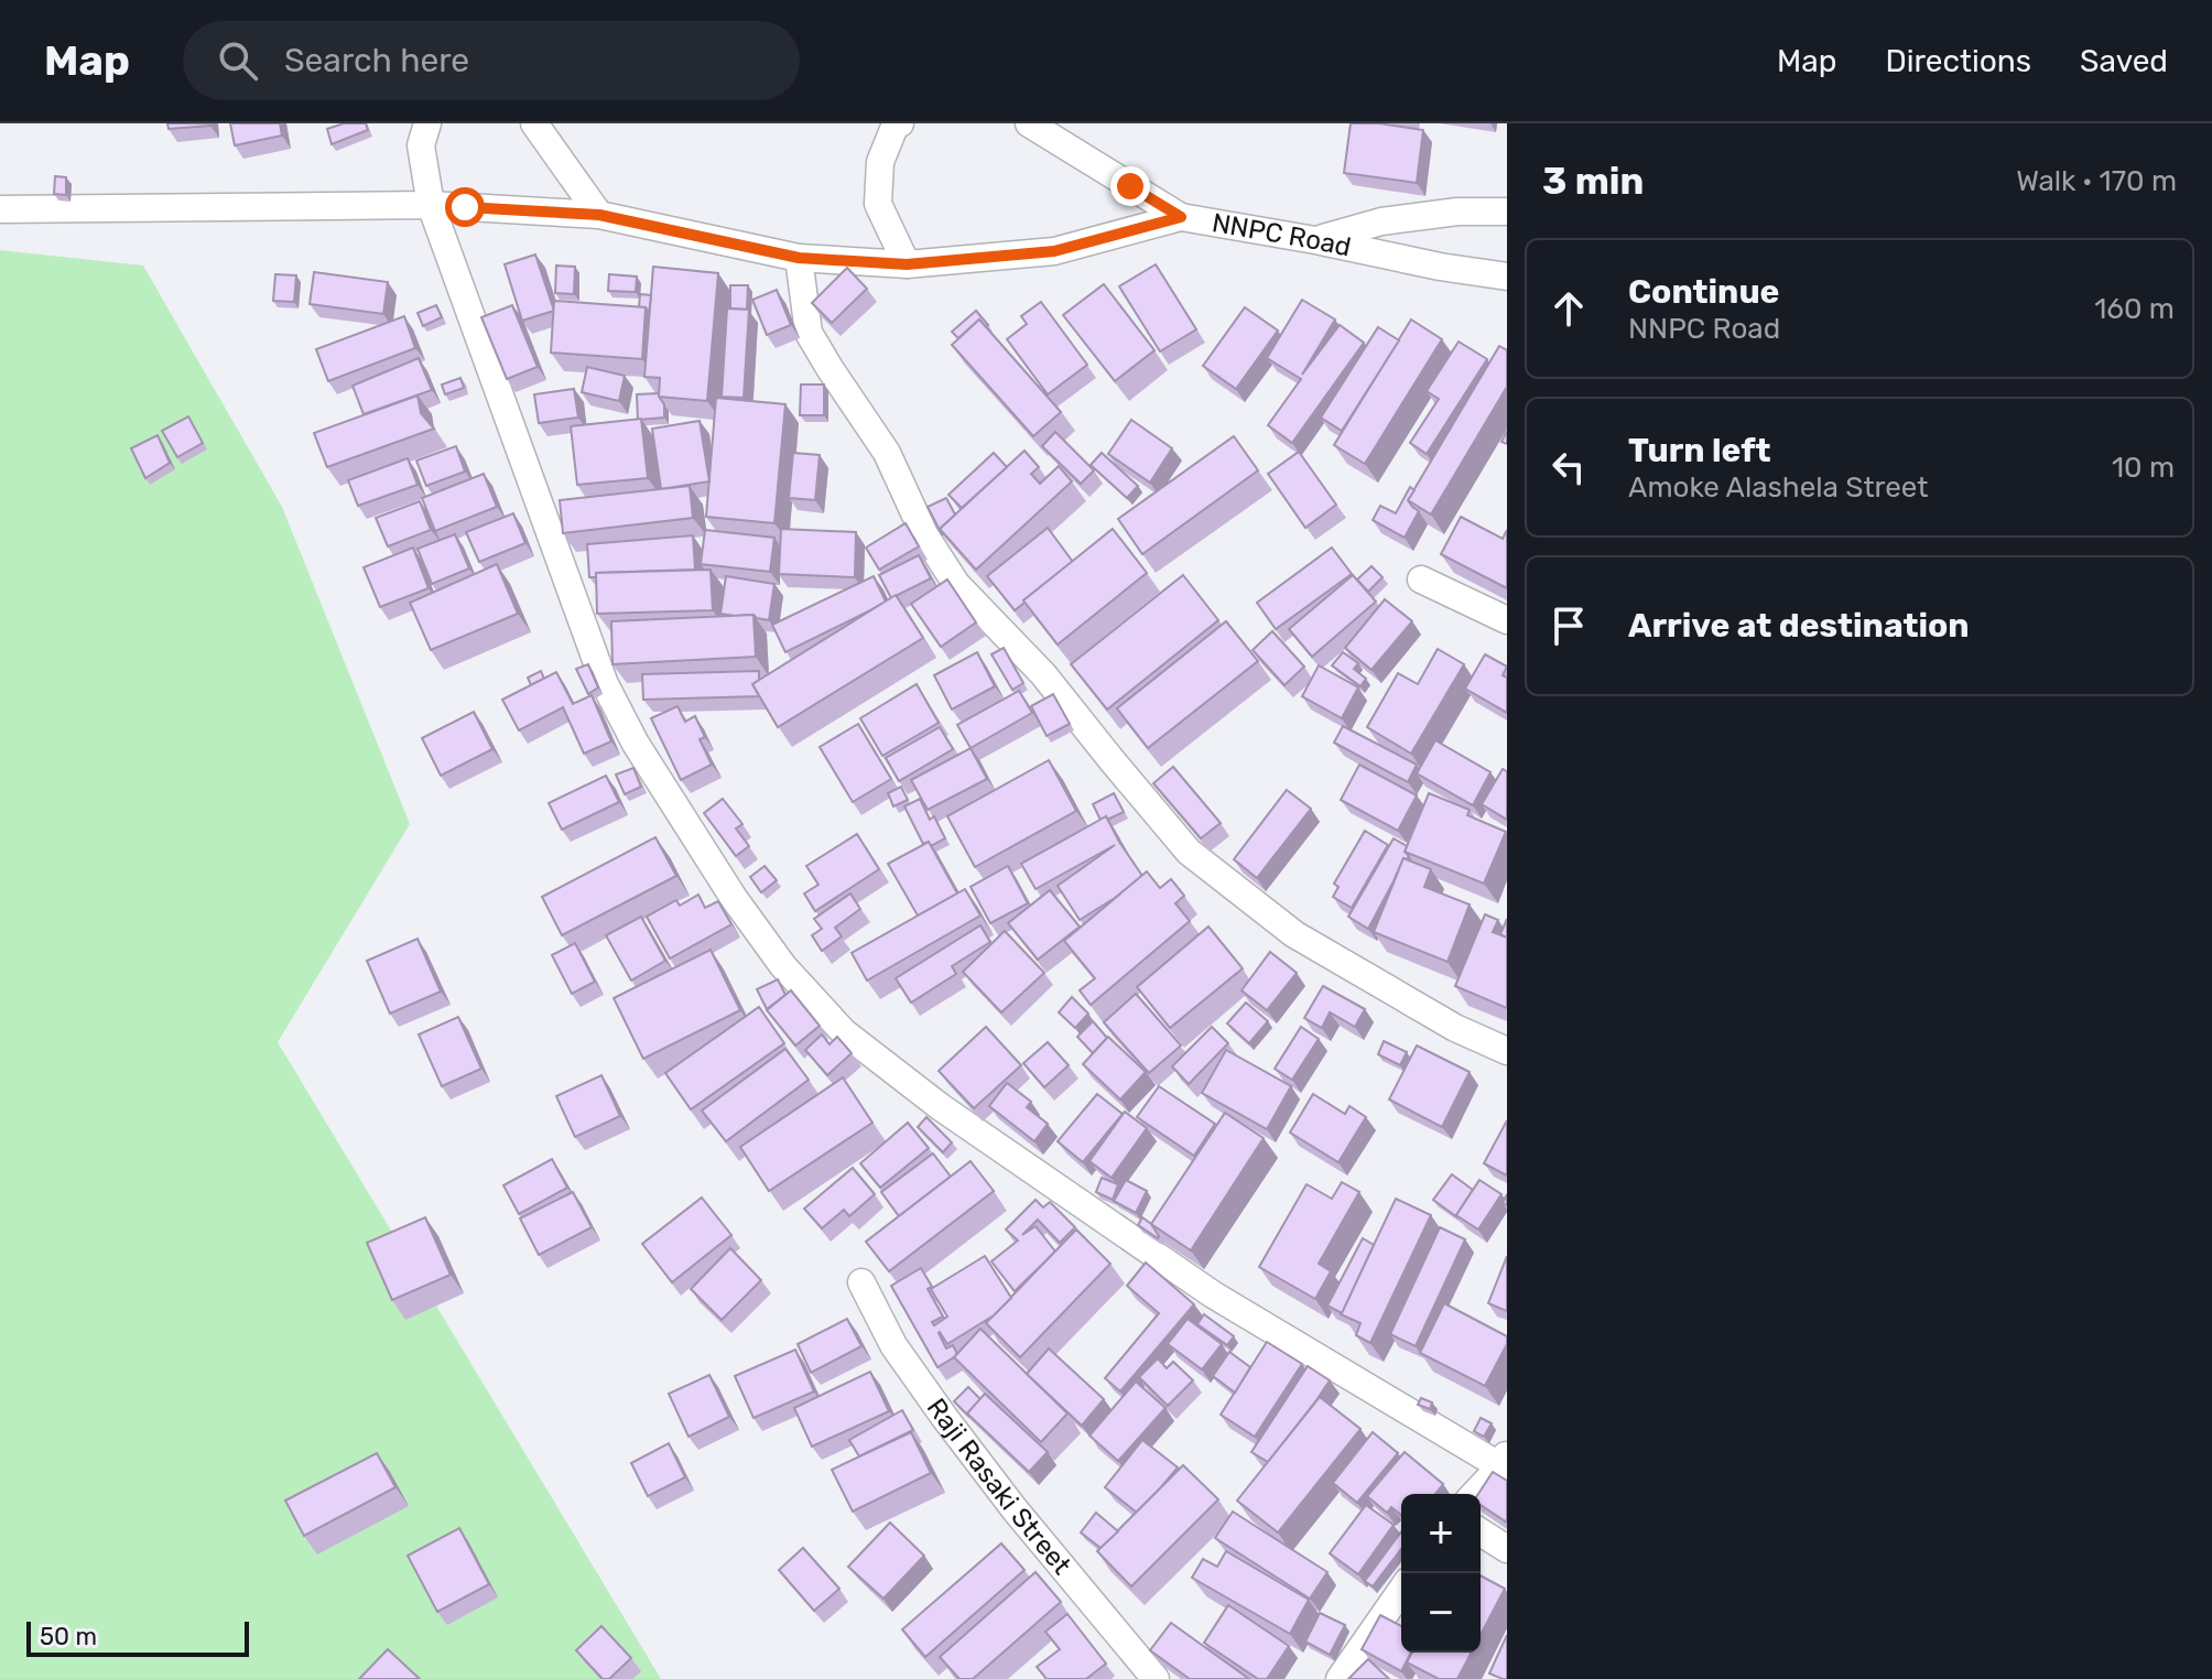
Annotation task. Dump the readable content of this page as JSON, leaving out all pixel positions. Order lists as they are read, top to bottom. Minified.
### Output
{"streets":{"street":["NNPC Road","Raji Rasaki Street"]},"scale_bar":"50 m","page":{"header":"Map","search":"Search here","nav":["Map","Directions","Saved"],"heading":["3 min","Walk · 170 m"],"list":[["Continue","NNPC Road","160 m"],["Turn left","Amoke Alashela Street","10 m"],"Arrive at destination"],"map_buttons":["+","−"],"scale":"50 m"}}
